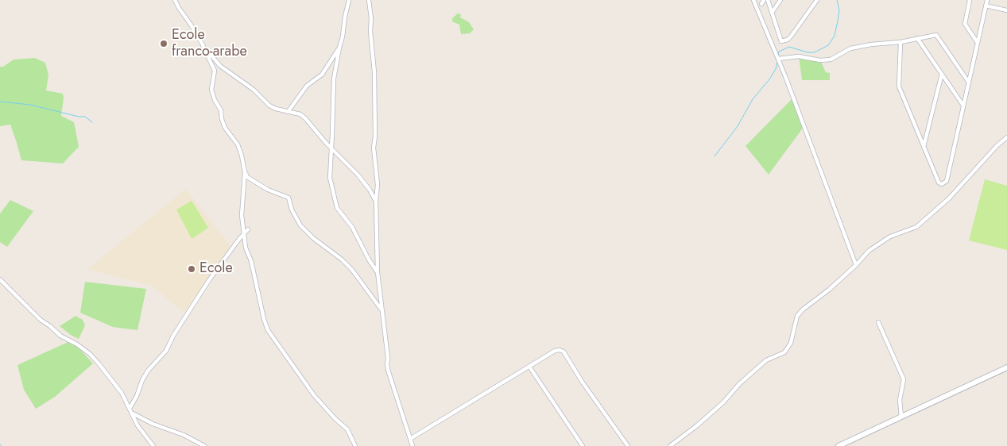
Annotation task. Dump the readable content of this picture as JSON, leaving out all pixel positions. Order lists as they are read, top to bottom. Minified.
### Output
{"places":["Ecole franco-arabe","Ecole"]}
